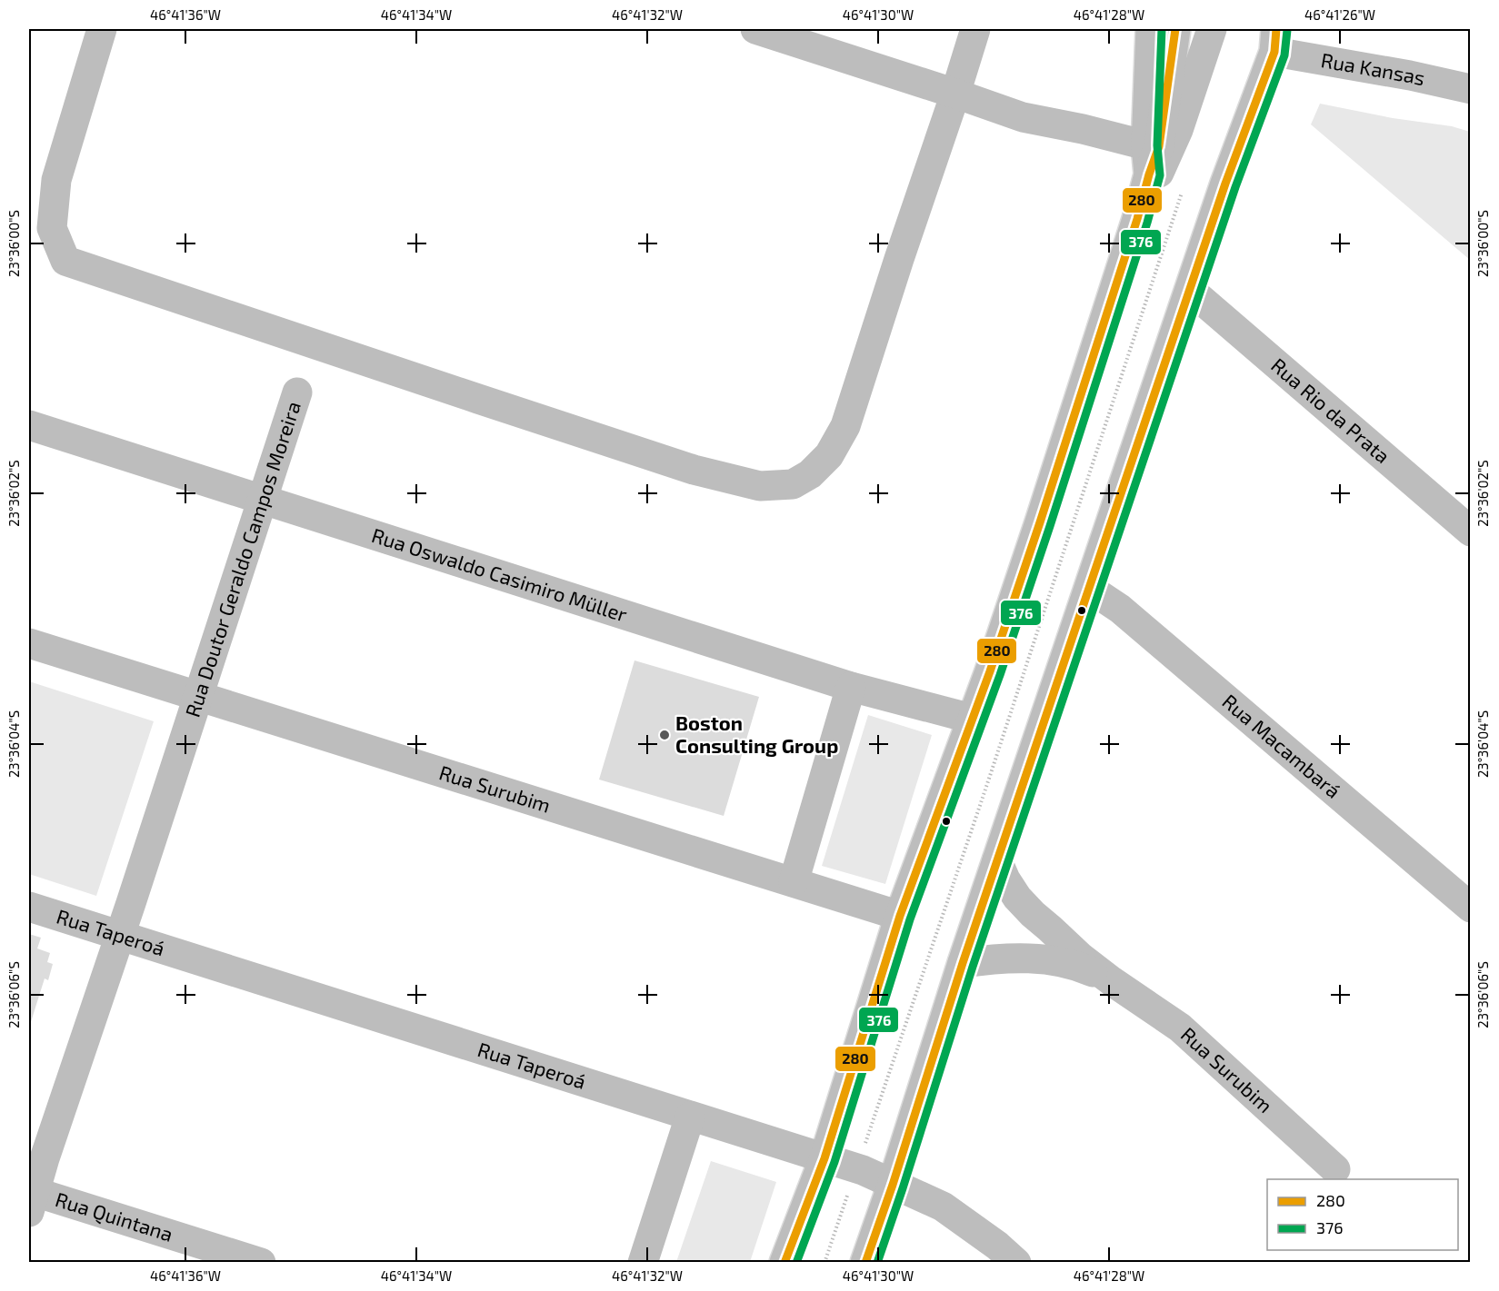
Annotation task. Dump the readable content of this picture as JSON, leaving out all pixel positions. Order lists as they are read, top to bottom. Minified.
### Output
{"streets":{"main road":["Rua Kansas","Rua Rio da Prata","Rua Doutor Geraldo Campos Moreira","Rua Oswaldo Casimiro Müller","Rua Macambará","Rua Surubim","Rua Taperoá","Rua Quintana"]},"crossings":[["Rua Doutor Geraldo Campos Moreira","Rua Oswaldo Casimiro Müller"],["Rua Doutor Geraldo Campos Moreira","Rua Surubim"],["Rua Doutor Geraldo Campos Moreira","Rua Taperoá"],["Rua Doutor Geraldo Campos Moreira","Rua Quintana"]],"places":["Boston Consulting Group"],"lines":["transit line 280","transit line 376"],"legend":["280","376"],"coordinates":["46°41'36\"W","46°41'34\"W","46°41'32\"W","46°41'30\"W","46°41'28\"W","46°41'26\"W","23°36'00\"S","23°36'02\"S","23°36'04\"S","23°36'06\"S"]}
